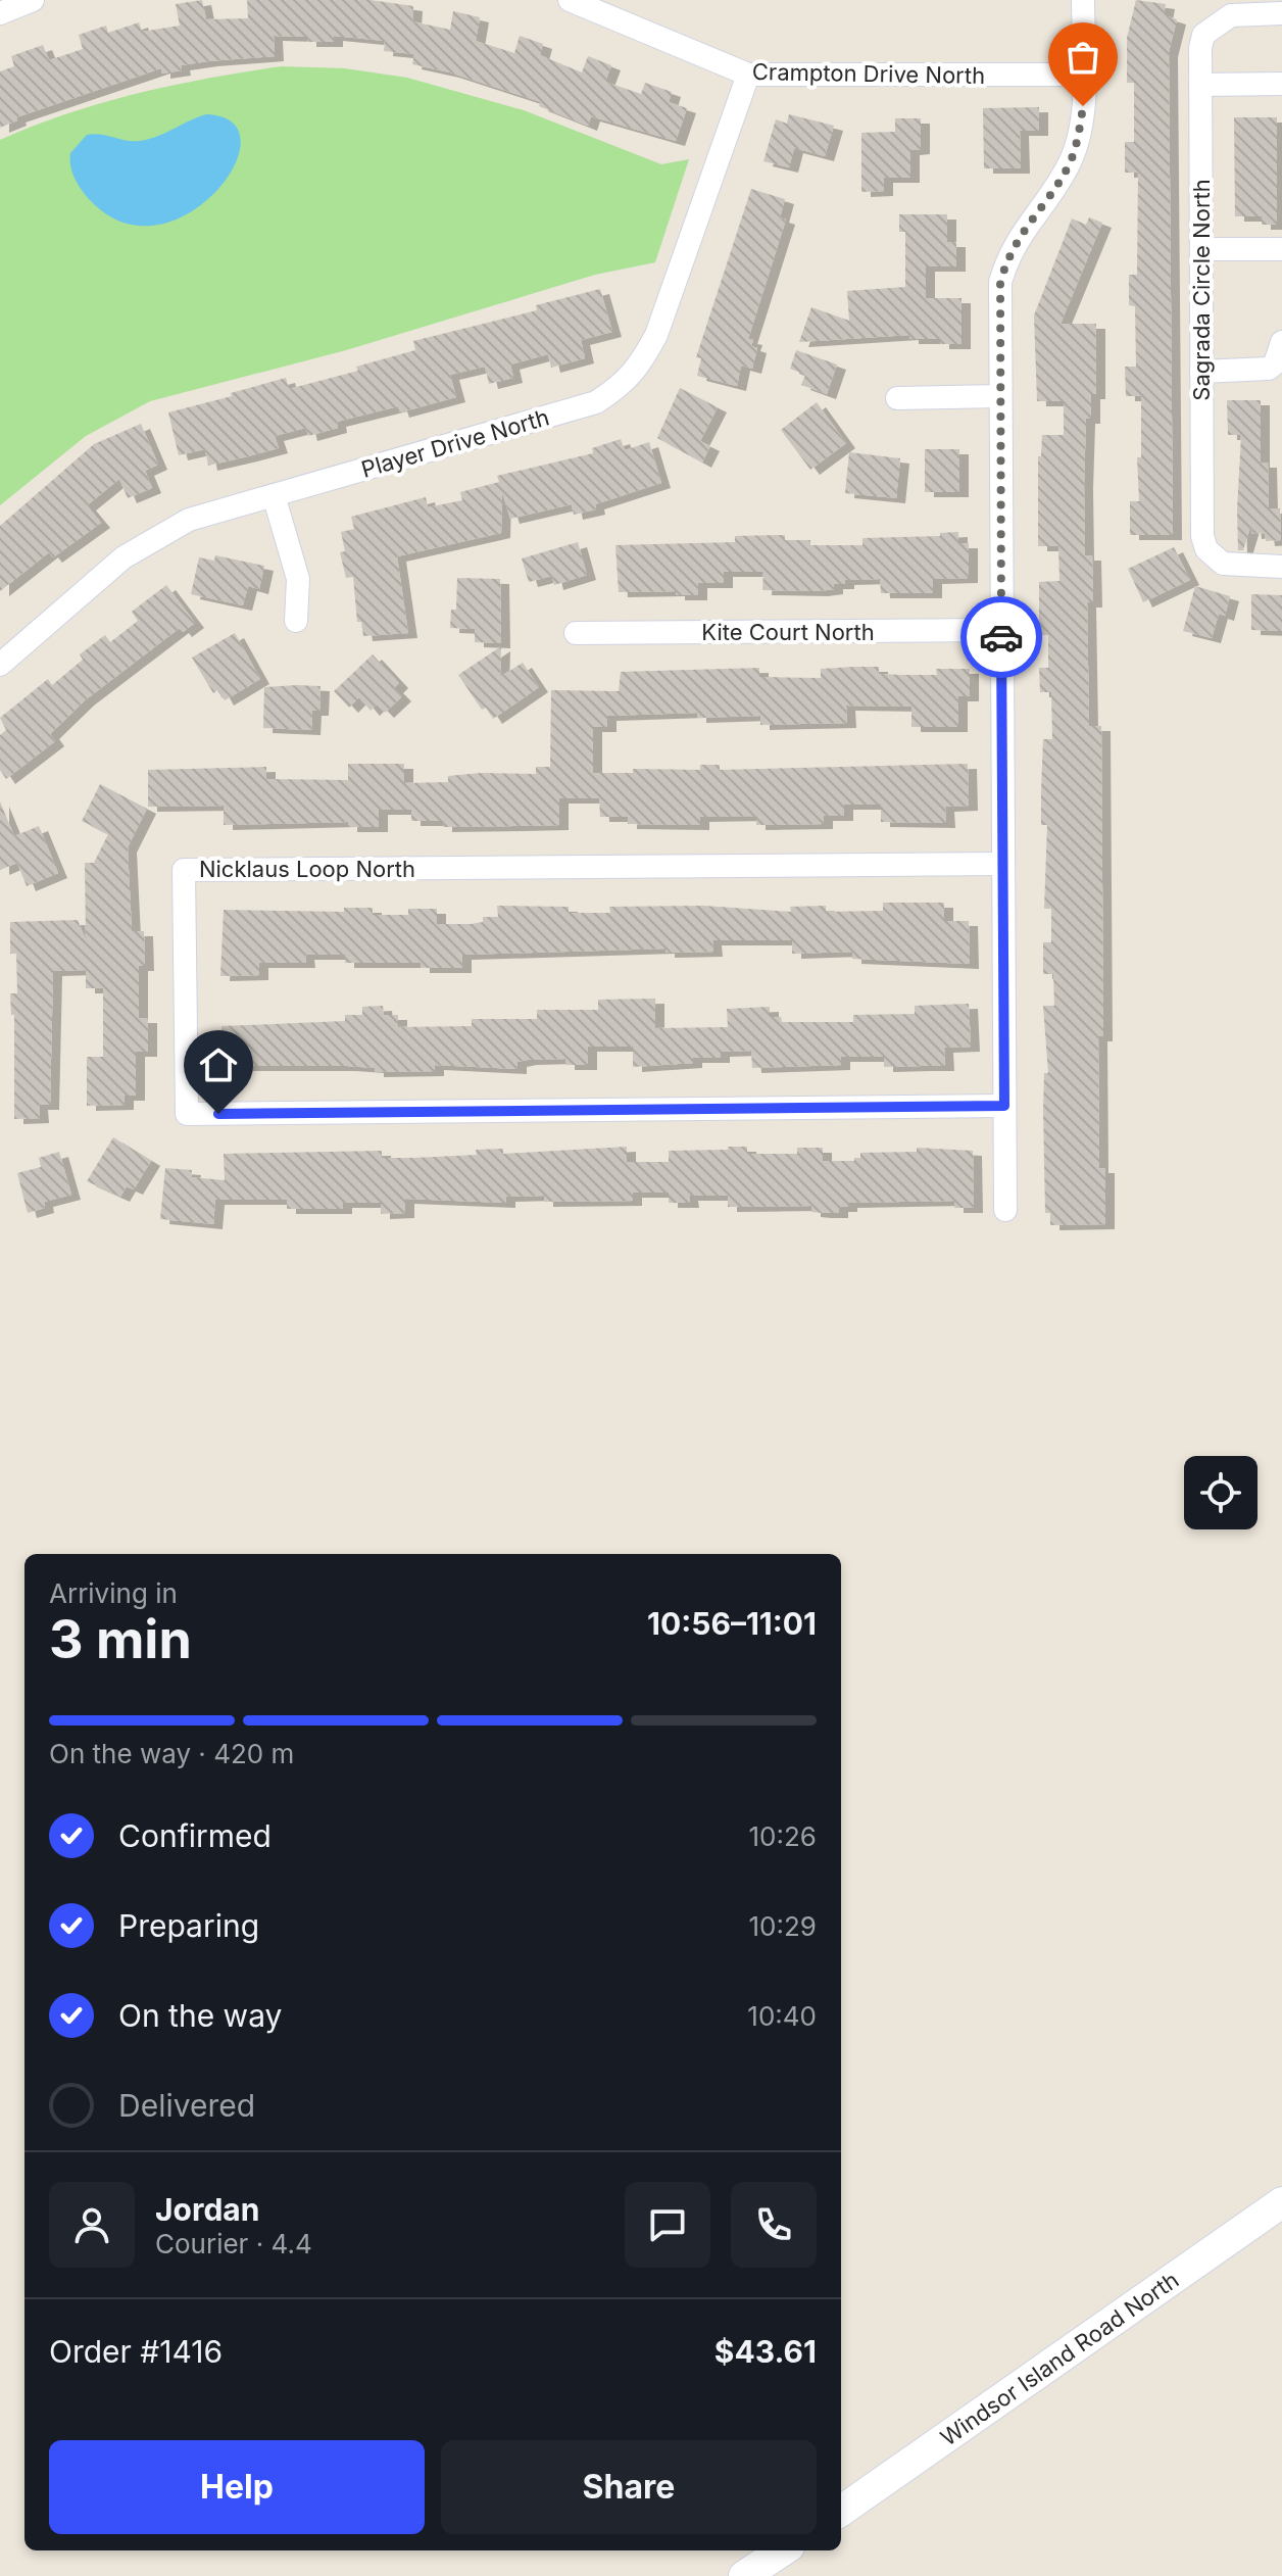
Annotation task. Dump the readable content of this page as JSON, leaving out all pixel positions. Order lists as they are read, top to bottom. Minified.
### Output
{"streets":{"street":["Crampton Drive North","Sagrada Circle North","Player Drive North","Kite Court North","Nicklaus Loop North","Windsor Island Road North"]},"crossings":[["Crampton Drive North","Player Drive North"]],"page":{"heading":["3 min","Arriving in","10:56–11:01"],"panel":["Jordan","Courier · 4.4","Order #1416","$43.61"],"bar":"On the way · 420 m","list":[["Confirmed","10:26"],["Preparing","10:29"],["On the way","10:40"],"Delivered"],"buttons":["Help","Share"]}}
